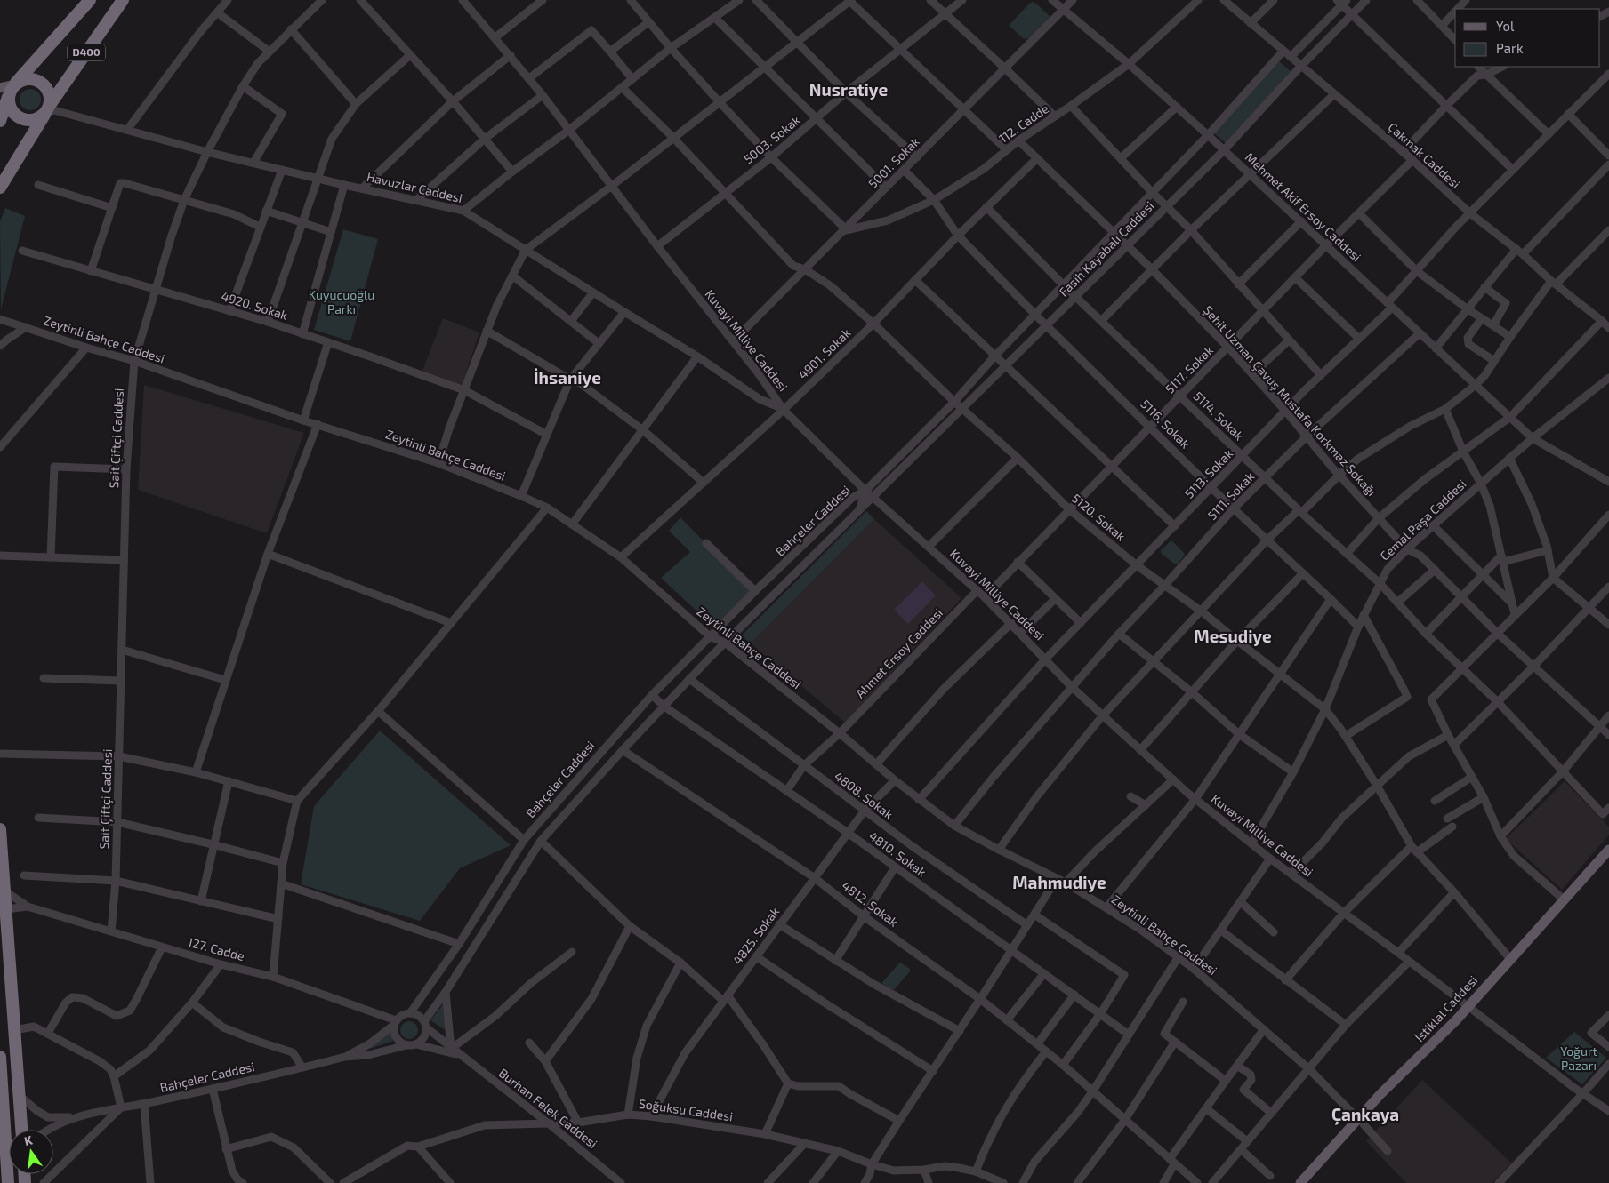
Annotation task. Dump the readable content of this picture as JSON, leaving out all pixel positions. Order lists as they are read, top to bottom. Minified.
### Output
{"streets":{"highway":["D400"],"main road":["İstiklal Caddesi"],"street":["112. Cadde","5003. Sokak","Çakmak Caddesi","5001. Sokak","Havuzlar Caddesi","Mehmet Akif Ersoy Caddesi","Fasih Kayabalı Caddesi","4920. Sokak","Zeytinli Bahçe Caddesi","Kuvayi Milliye Caddesi","4901. Sokak","5117. Sokak","Şehit Uzman Çavuş Mustafa Korkmaz Sokağı","5114. Sokak","5116. Sokak","Sait Çiftçi Caddesi","5113. Sokak","5111. Sokak","5120. Sokak","Cemal Paşa Caddesi","Bahçeler Caddesi","Ahmet Ersoy Caddesi","4808. Sokak","4810. Sokak","4812. Sokak","4825. Sokak","127. Cadde","Burhan Felek Caddesi","Soğuksu Caddesi"]},"crossings":[["D400","Havuzlar Caddesi"],["112. Cadde","5001. Sokak"],["112. Cadde","Mehmet Akif Ersoy Caddesi"],["112. Cadde","Şehit Uzman Çavuş Mustafa Korkmaz Sokağı"],["112. Cadde","5116. Sokak"],["5003. Sokak","Kuvayi Milliye Caddesi"],["5003. Sokak","5120. Sokak"],["Çakmak Caddesi","Fasih Kayabalı Caddesi"],["Çakmak Caddesi","5117. Sokak"],["Çakmak Caddesi","5113. Sokak"],["5001. Sokak","Mehmet Akif Ersoy Caddesi"],["5001. Sokak","Kuvayi Milliye Caddesi"],["5001. Sokak","5116. Sokak"],["5001. Sokak","5120. Sokak"],["Havuzlar Caddesi","Kuvayi Milliye Caddesi"],["Havuzlar Caddesi","4901. Sokak"],["Havuzlar Caddesi","Sait Çiftçi Caddesi"],["Mehmet Akif Ersoy Caddesi","Fasih Kayabalı Caddesi"],["Mehmet Akif Ersoy Caddesi","5117. Sokak"],["Mehmet Akif Ersoy Caddesi","5113. Sokak"],["Mehmet Akif Ersoy Caddesi","5111. Sokak"],["Mehmet Akif Ersoy Caddesi","Cemal Paşa Caddesi"],["Fasih Kayabalı Caddesi","Kuvayi Milliye Caddesi"],["Fasih Kayabalı Caddesi","Şehit Uzman Çavuş Mustafa Korkmaz Sokağı"],["Fasih Kayabalı Caddesi","5114. Sokak"],["Fasih Kayabalı Caddesi","5116. Sokak"],["Fasih Kayabalı Caddesi","5120. Sokak"],["Fasih Kayabalı Caddesi","Bahçeler Caddesi"],["4920. Sokak","Sait Çiftçi Caddesi"],["Zeytinli Bahçe Caddesi","4901. Sokak"],["Zeytinli Bahçe Caddesi","Sait Çiftçi Caddesi"],["Zeytinli Bahçe Caddesi","5113. Sokak"],["Zeytinli Bahçe Caddesi","5111. Sokak"],["Zeytinli Bahçe Caddesi","Bahçeler Caddesi"],["Zeytinli Bahçe Caddesi","Ahmet Ersoy Caddesi"],["Zeytinli Bahçe Caddesi","4825. Sokak"],["Zeytinli Bahçe Caddesi","İstiklal Caddesi"],["Kuvayi Milliye Caddesi","4901. Sokak"],["Kuvayi Milliye Caddesi","5117. Sokak"],["Kuvayi Milliye Caddesi","5113. Sokak"],["Kuvayi Milliye Caddesi","5111. Sokak"],["Kuvayi Milliye Caddesi","Cemal Paşa Caddesi"],["Kuvayi Milliye Caddesi","Bahçeler Caddesi"],["Kuvayi Milliye Caddesi","Ahmet Ersoy Caddesi"],["Kuvayi Milliye Caddesi","İstiklal Caddesi"],["4901. Sokak","Şehit Uzman Çavuş Mustafa Korkmaz Sokağı"],["4901. Sokak","5114. Sokak"],["4901. Sokak","5116. Sokak"],["4901. Sokak","5120. Sokak"],["5117. Sokak","Şehit Uzman Çavuş Mustafa Korkmaz Sokağı"],["5117. Sokak","5114. Sokak"],["5117. Sokak","5116. Sokak"],["5117. Sokak","5120. Sokak"],["Şehit Uzman Çavuş Mustafa Korkmaz Sokağı","5113. Sokak"],["Şehit Uzman Çavuş Mustafa Korkmaz Sokağı","5111. Sokak"],["Şehit Uzman Çavuş Mustafa Korkmaz Sokağı","Cemal Paşa Caddesi"],["5114. Sokak","5113. Sokak"],["5114. Sokak","5111. Sokak"],["5114. Sokak","Cemal Paşa Caddesi"],["5116. Sokak","5113. Sokak"],["5116. Sokak","5111. Sokak"],["5116. Sokak","Cemal Paşa Caddesi"],["Sait Çiftçi Caddesi","127. Cadde"],["5113. Sokak","5120. Sokak"],["5111. Sokak","5120. Sokak"],["5120. Sokak","Cemal Paşa Caddesi"],["5120. Sokak","İstiklal Caddesi"],["Bahçeler Caddesi","4808. Sokak"],["Bahçeler Caddesi","4810. Sokak"],["Bahçeler Caddesi","4812. Sokak"],["Bahçeler Caddesi","127. Cadde"],["Bahçeler Caddesi","Burhan Felek Caddesi"],["Ahmet Ersoy Caddesi","4808. Sokak"],["Ahmet Ersoy Caddesi","4810. Sokak"],["4808. Sokak","4825. Sokak"],["4810. Sokak","4825. Sokak"],["4812. Sokak","4825. Sokak"],["4825. Sokak","Soğuksu Caddesi"],["127. Cadde","Burhan Felek Caddesi"],["Burhan Felek Caddesi","Soğuksu Caddesi"]],"districts":["Nusratiye","İhsaniye","Mesudiye","Mahmudiye","Çankaya"],"parks":["Kuyucuoğlu Parkı","Yoğurt Pazarı"],"legend":["Yol","Park"],"north":"top"}
